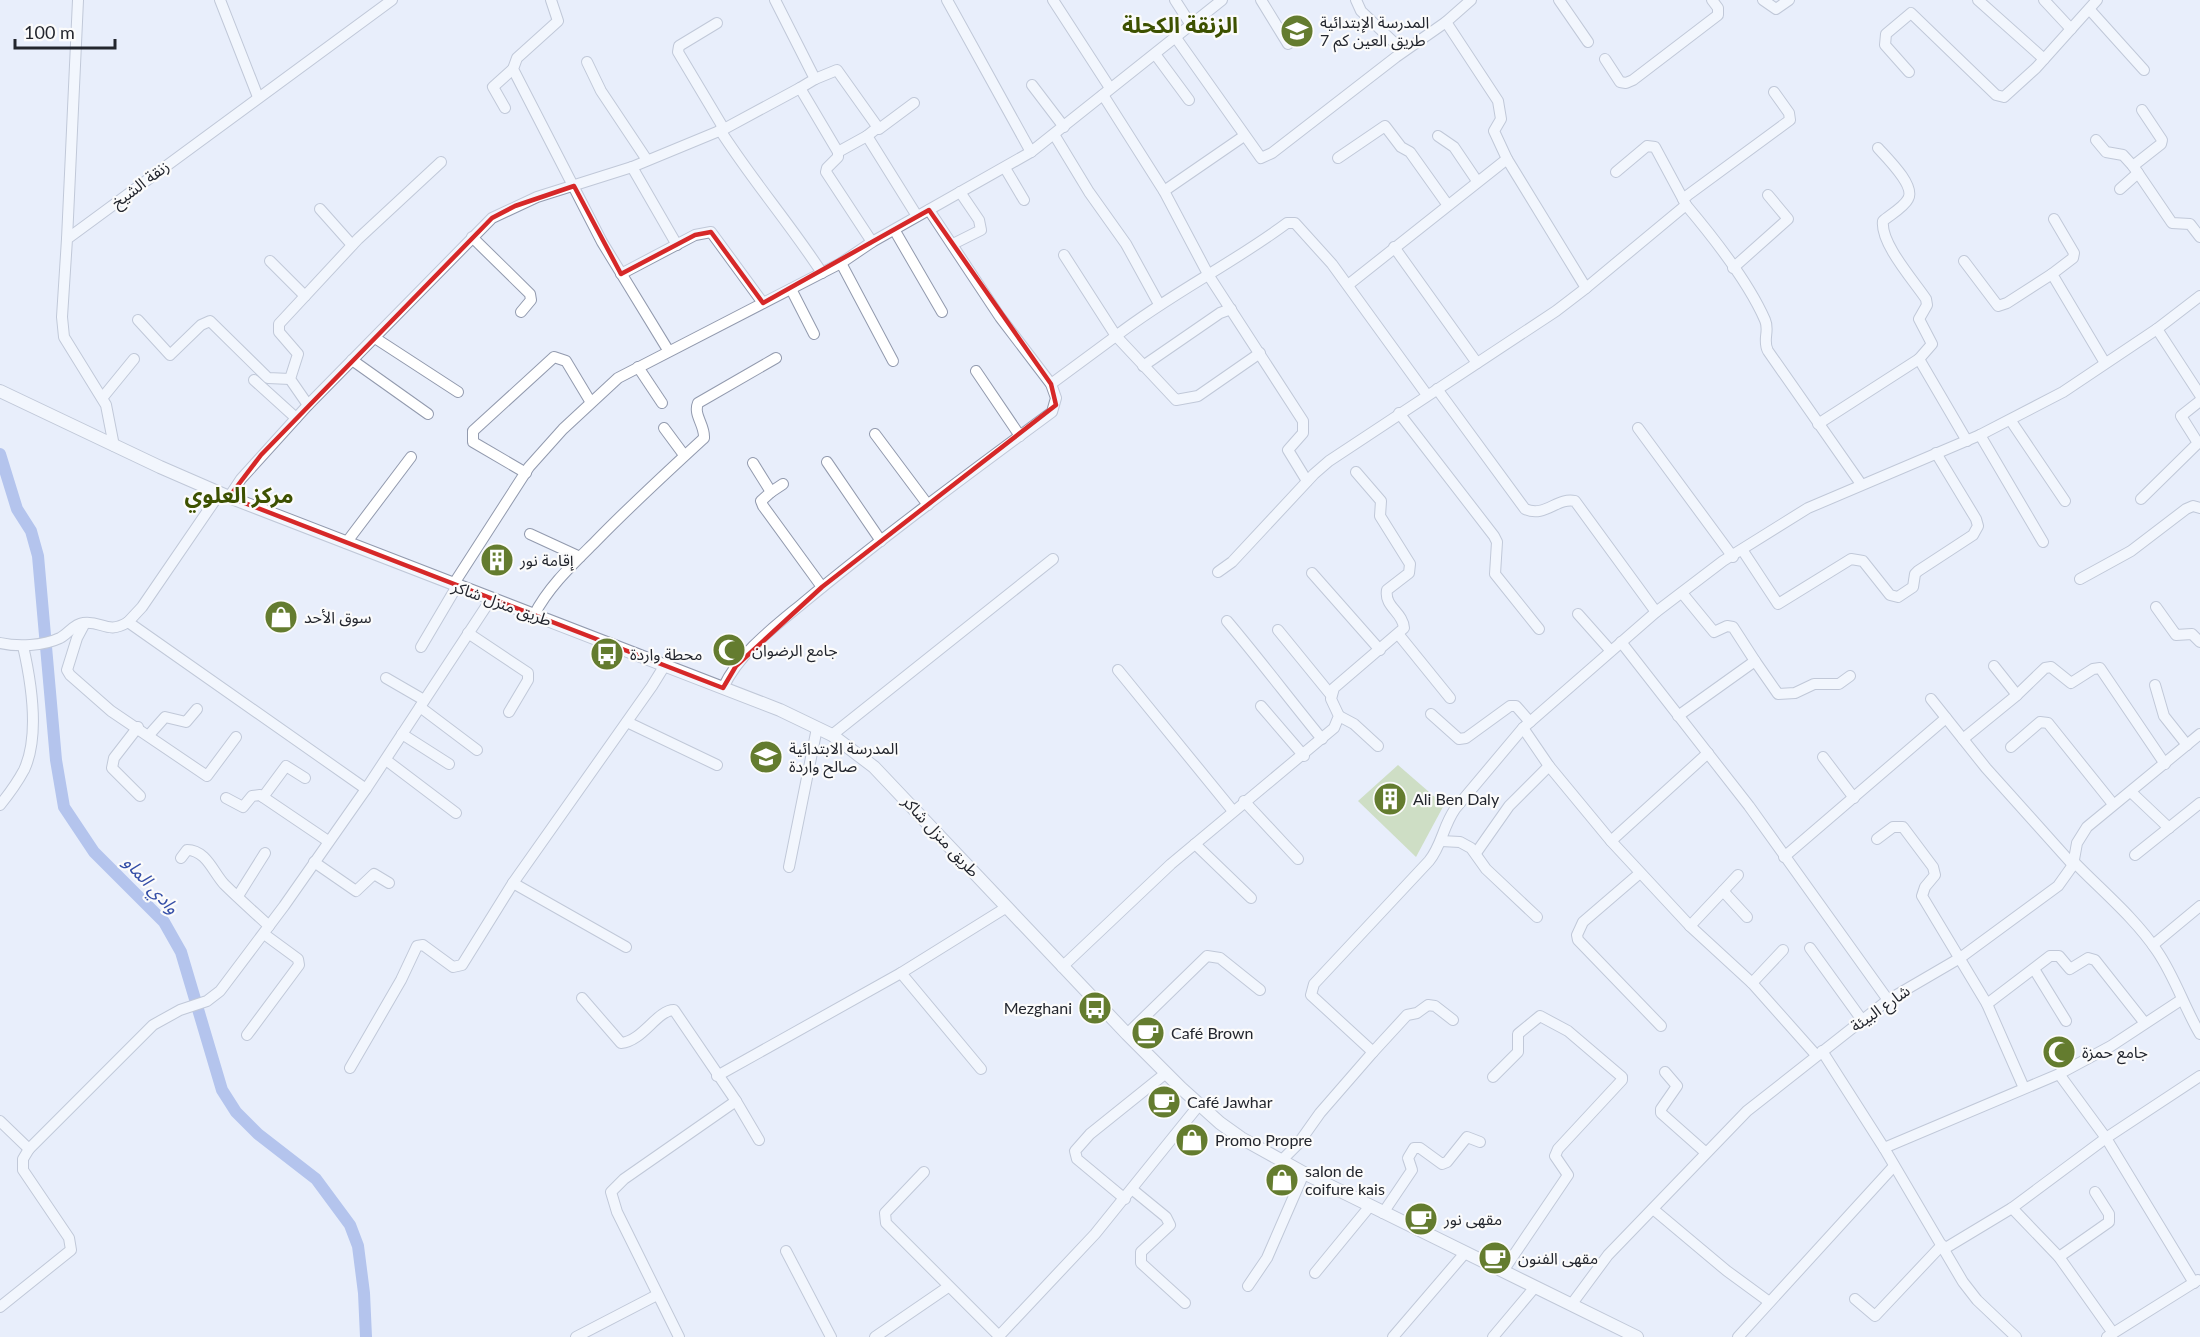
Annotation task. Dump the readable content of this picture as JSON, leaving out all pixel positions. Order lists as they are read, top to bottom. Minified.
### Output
{"streets":{"main road":["طريق منزل شاكر"],"street":["زنقة الشيخ","شارع البيئة"]},"crossings":[["طريق منزل شاكر","شارع البيئة"]],"districts":["الزنقة الكحلة","مركز العلوي"],"water":["وادي الماو"],"places":{"school or university":["المدرسة الإبتدائية طريق العين كم 7","المدرسة الابتدائية صالح واردة"],"building":["إقامة نور","Ali Ben Daly"],"shop":["سوق الأحد","Promo Propre","salon de coifure kais"],"mosque":["جامع الرضوان","جامع حمزة"],"bus stop":["محطة واردة","Mezghani"],"cafe":["Café Brown","Café Jawhar","مقهى نور","مقهى الفنون"]},"scale_bar":"100 m"}
